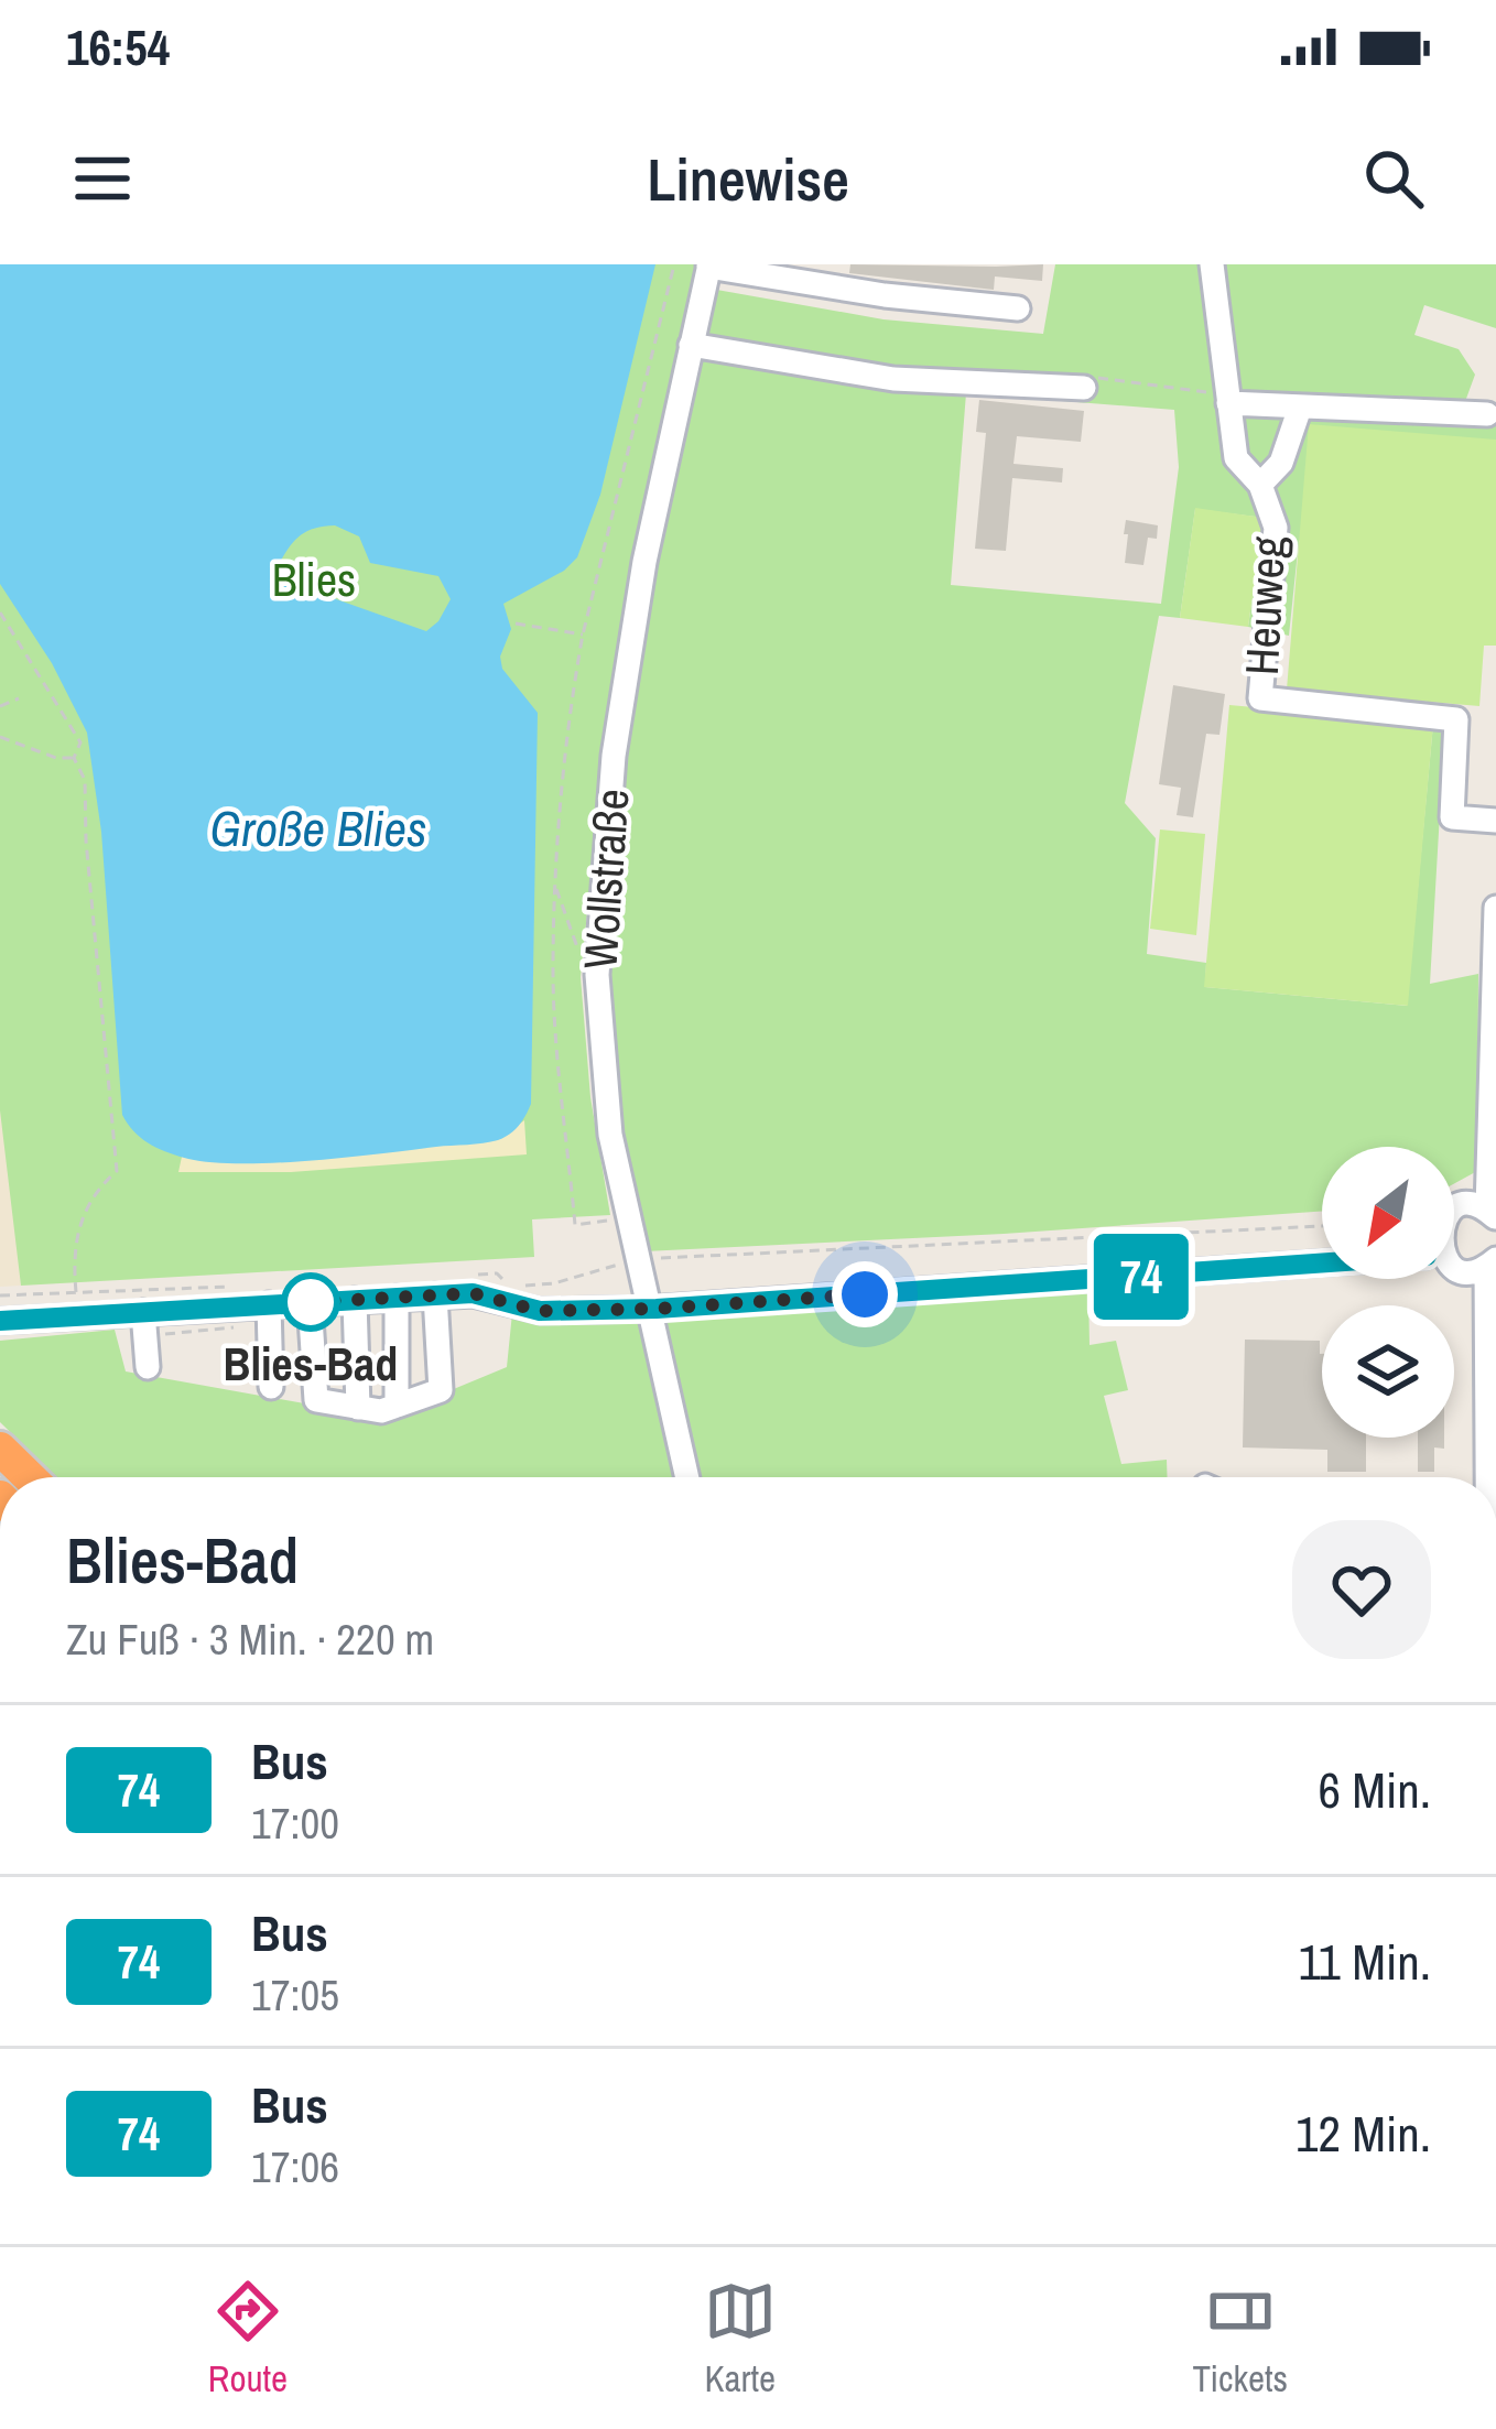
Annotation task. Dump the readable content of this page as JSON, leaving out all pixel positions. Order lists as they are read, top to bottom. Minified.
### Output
{"streets":{"street":["Heuweg","Wollstraße"]},"water":["Große Blies"],"parks":["Blies"],"places":["Blies-Bad"],"lines":["bus line 74"],"north":"bottom left","page":{"status":"16:54","header":"Linewise","on_map":"74","heading":["Blies-Bad","Zu Fuß · 3 Min. · 220 m"],"list":[{"mark":"74","name":"Bus","note":"17:00","value":"6 Min."},{"mark":"74","name":"Bus","note":"17:05","value":"11 Min."},{"mark":"74","name":"Bus","note":"17:06","value":"12 Min."}],"tabs":["Route","Karte","Tickets"]}}
